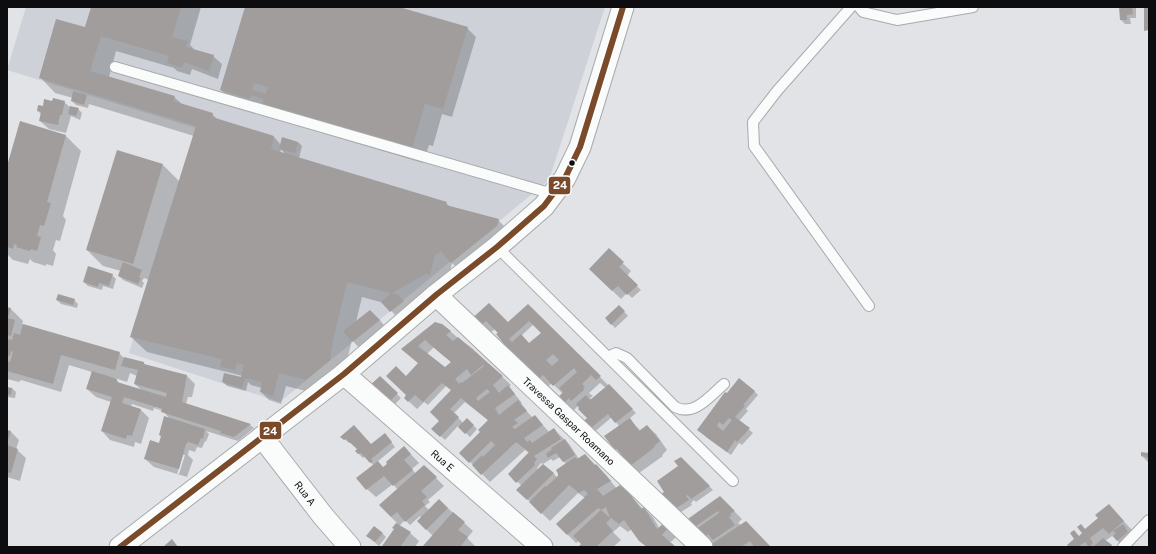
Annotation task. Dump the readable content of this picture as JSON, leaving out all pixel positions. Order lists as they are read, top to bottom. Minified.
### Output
{"streets":{"street":["Travessa Gaspar Roamano","Rua E","Rua A"]},"lines":["transit line 24"]}
